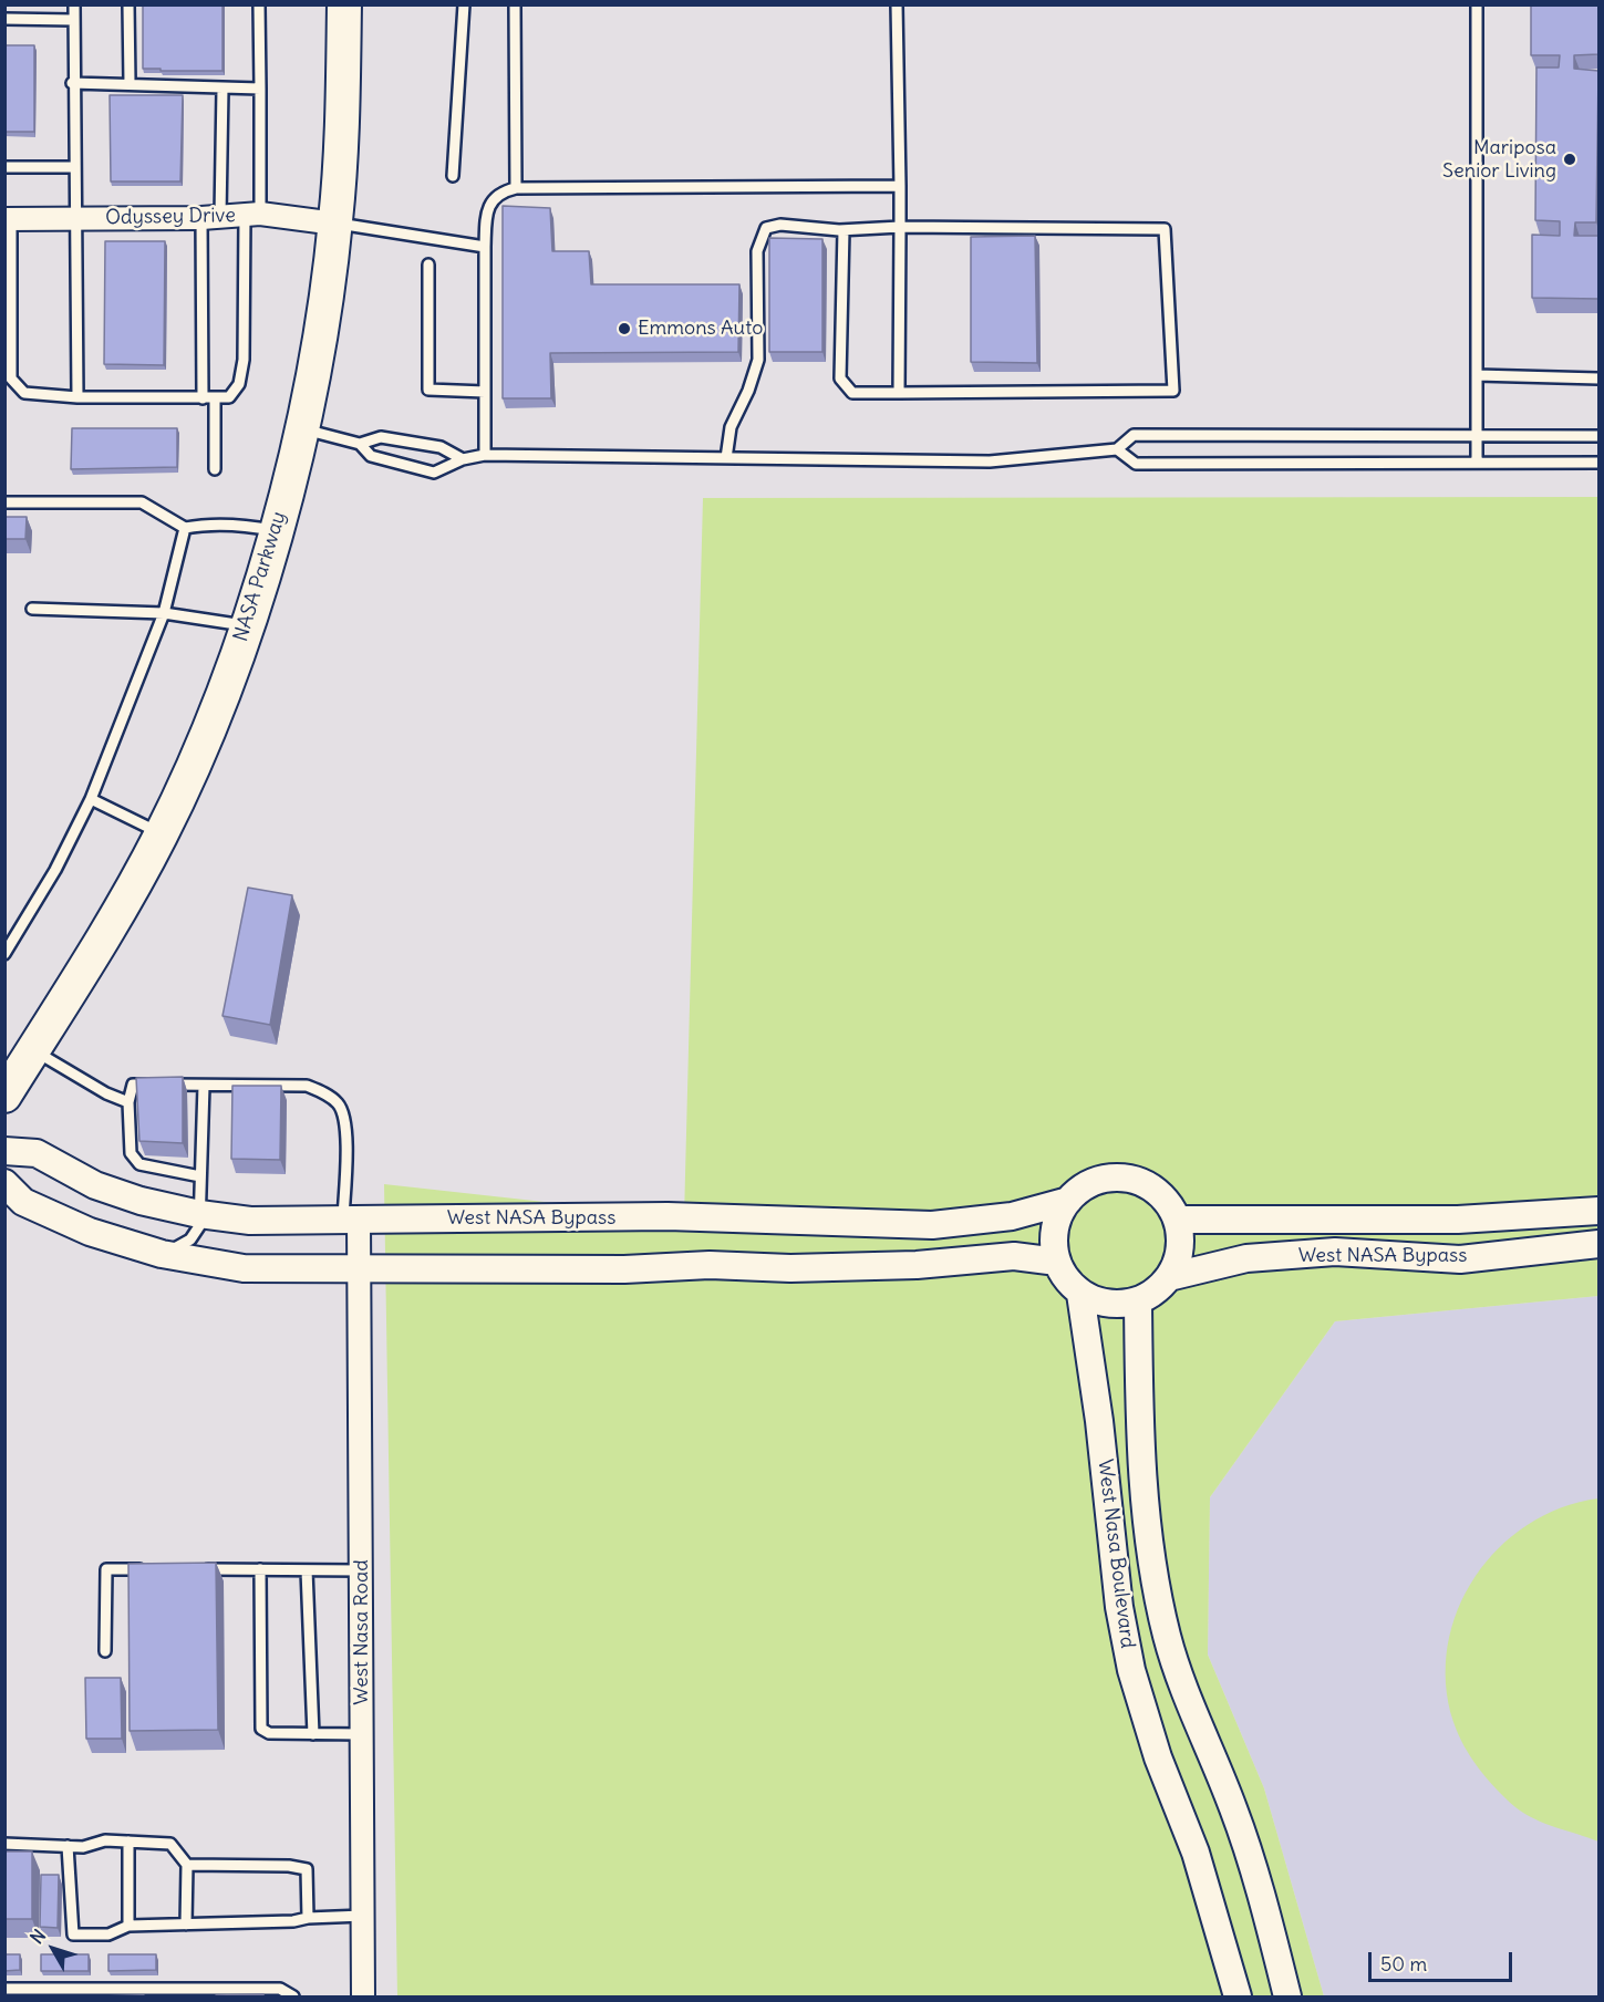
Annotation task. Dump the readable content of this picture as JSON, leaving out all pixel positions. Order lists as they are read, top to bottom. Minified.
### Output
{"streets":{"main road":["NASA Parkway"],"street":["Odyssey Drive","West NASA Bypass","West Nasa Boulevard","West Nasa Road"]},"crossings":[["Odyssey Drive","NASA Parkway"],["West NASA Bypass","West Nasa Boulevard"],["West NASA Bypass","West Nasa Road"]],"places":["Mariposa Senior Living","Emmons Auto"],"scale_bar":"50 m","north":"top left"}
